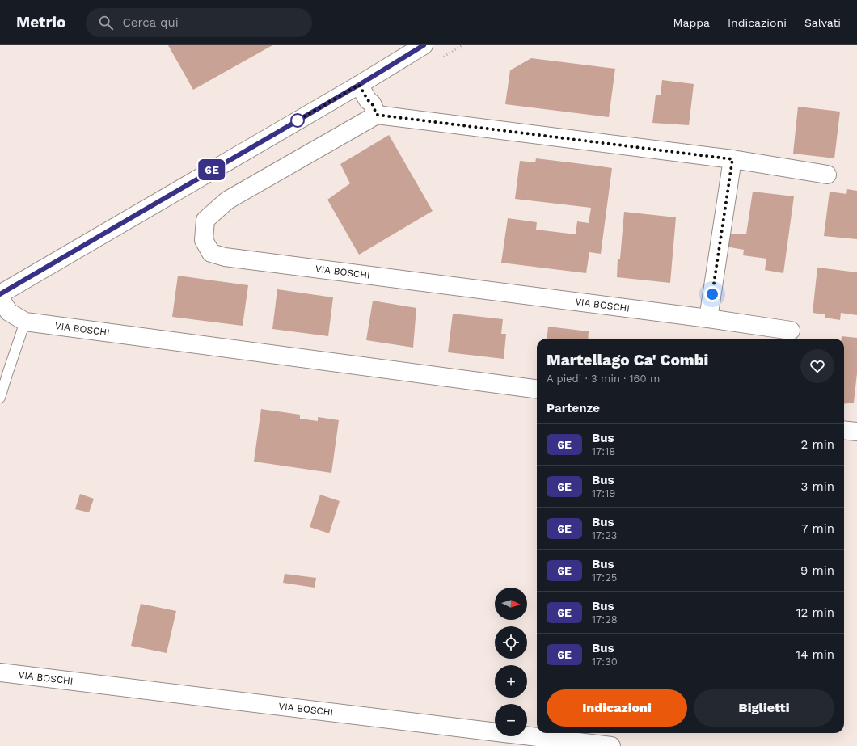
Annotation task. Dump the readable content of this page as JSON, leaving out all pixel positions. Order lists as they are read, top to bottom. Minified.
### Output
{"streets":{"street":["VIA BOSCHI"]},"lines":["bus line 6E"],"north":"right","page":{"header":"Metrio","search":"Cerca qui","nav":["Mappa","Indicazioni","Salvati"],"on_map":"6E","heading":[["Martellago Ca' Combi","A piedi · 3 min · 160 m"],"Partenze"],"list":[{"mark":"6E","name":"Bus","note":"17:18","value":"2 min"},{"mark":"6E","name":"Bus","note":"17:19","value":"3 min"},{"mark":"6E","name":"Bus","note":"17:23","value":"7 min"},{"mark":"6E","name":"Bus","note":"17:25","value":"9 min"},{"mark":"6E","name":"Bus","note":"17:28","value":"12 min"},{"mark":"6E","name":"Bus","note":"17:30","value":"14 min"}],"map_buttons":["+","−"],"buttons":["Indicazioni","Biglietti"]}}
